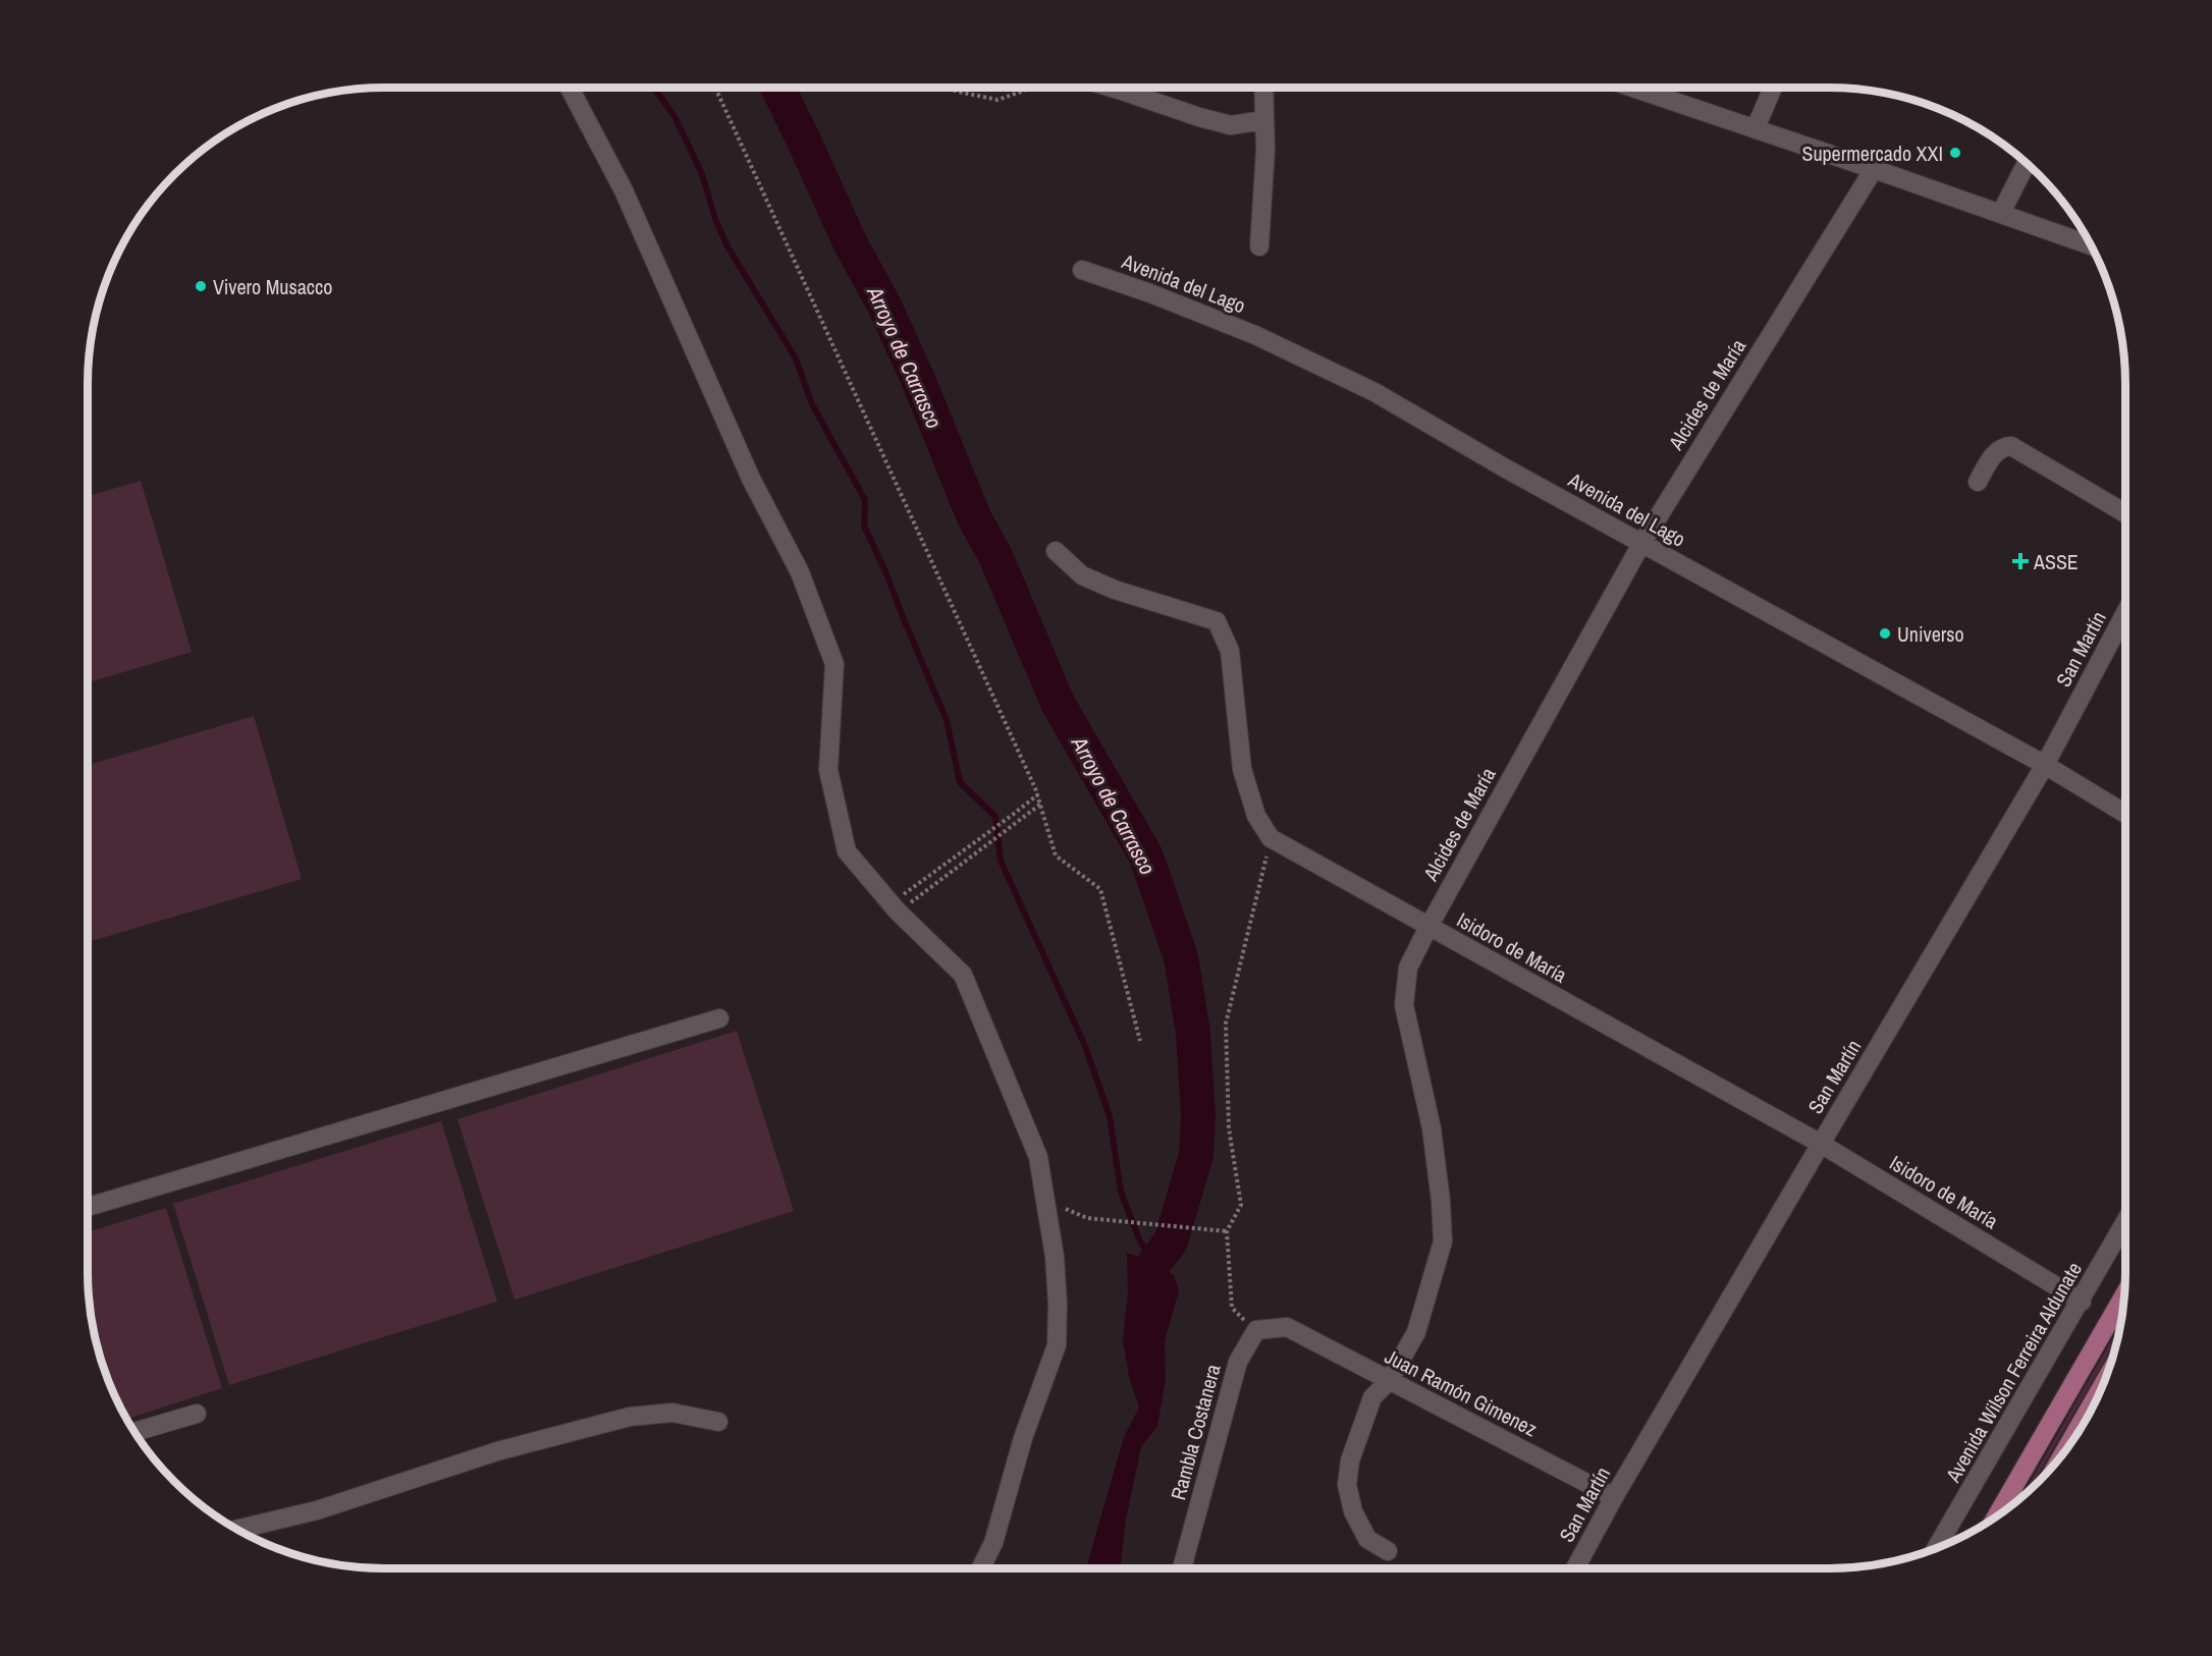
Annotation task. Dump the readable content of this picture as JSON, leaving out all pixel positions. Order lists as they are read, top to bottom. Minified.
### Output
{"streets":{"street":["Avenida del Lago","Alcides de María","San Martín","Isidoro de María","Avenida Wilson Ferreira Aldunate","Juan Ramón Gimenez","Rambla Costanera"]},"crossings":[["Avenida del Lago","Alcides de María"],["Avenida del Lago","San Martín"],["Alcides de María","Isidoro de María"],["Alcides de María","Juan Ramón Gimenez"],["San Martín","Isidoro de María"],["San Martín","Juan Ramón Gimenez"],["Isidoro de María","Avenida Wilson Ferreira Aldunate"],["Juan Ramón Gimenez","Rambla Costanera"]],"water":["Arroyo de Carrasco"],"places":{"other":["Supermercado XXI","Vivero Musacco","Universo"],"health":["ASSE"]}}
